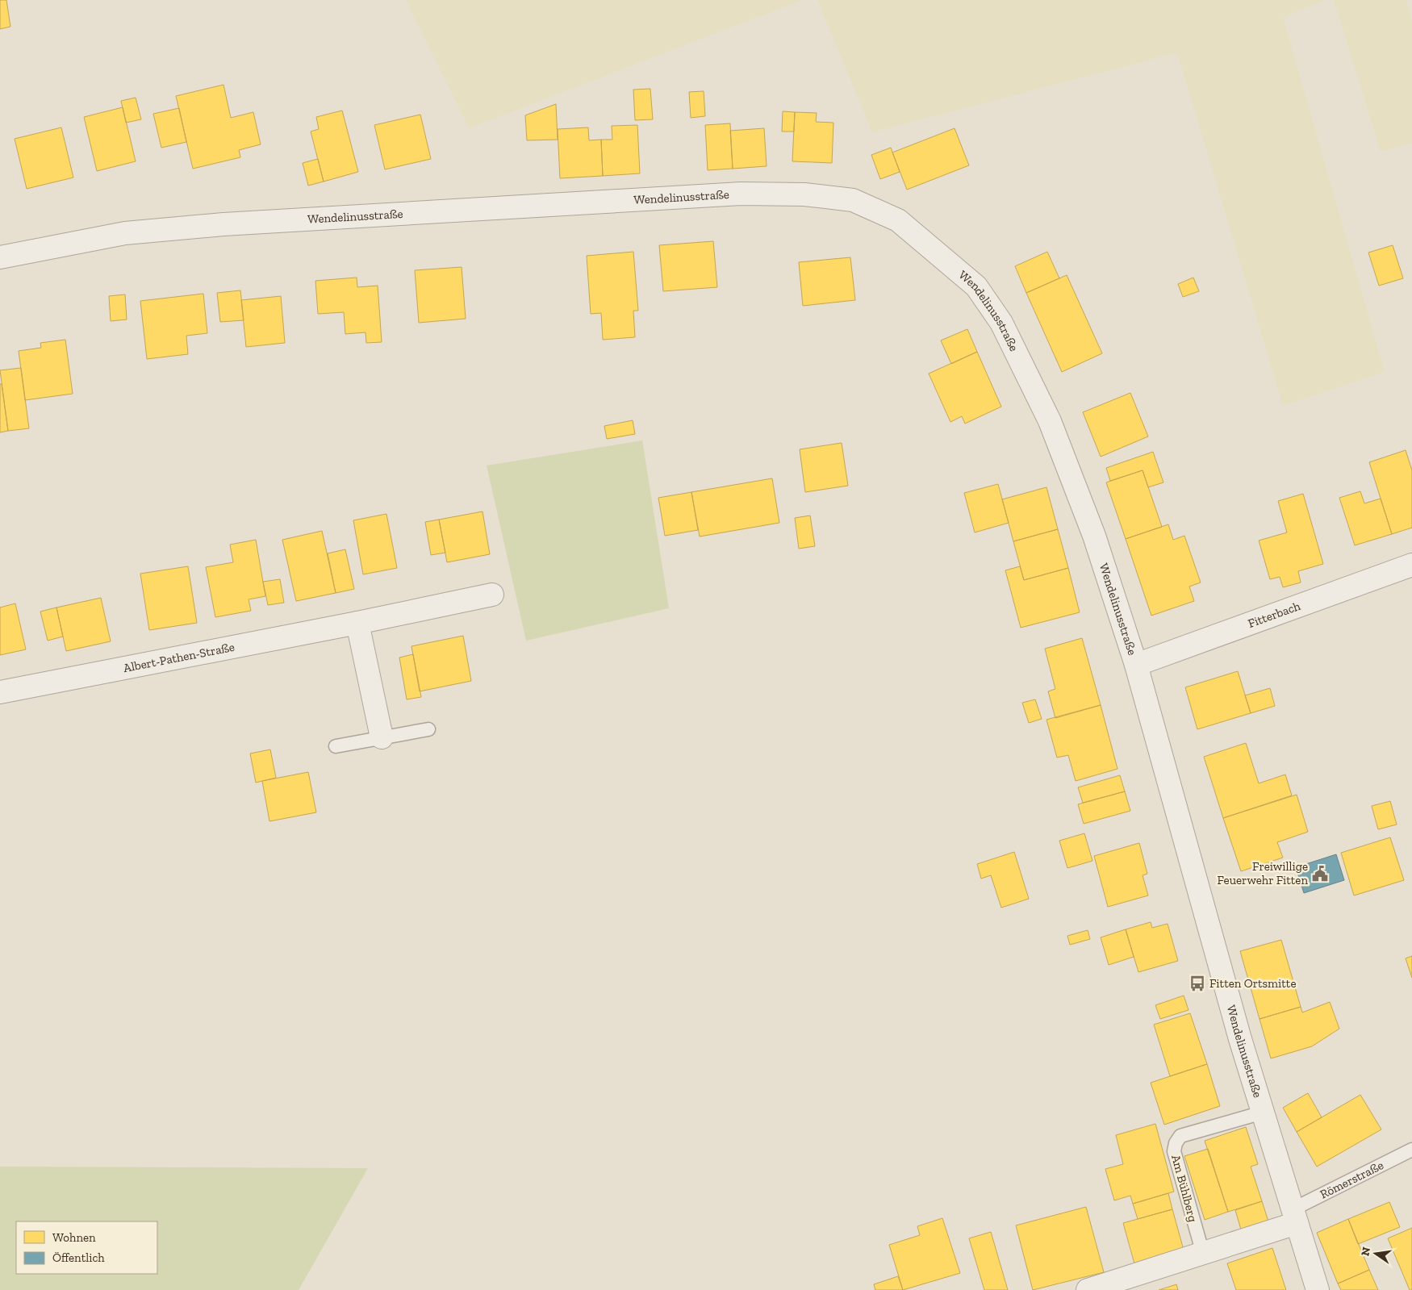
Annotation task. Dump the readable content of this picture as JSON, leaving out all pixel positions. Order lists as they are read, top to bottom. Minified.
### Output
{"streets":{"street":["Wendelinusstraße","Fitterbach","Albert-Pathen-Straße"],"lane":["Römerstraße","Am Bühlberg"]},"crossings":[["Wendelinusstraße","Fitterbach"],["Wendelinusstraße","Römerstraße"],["Wendelinusstraße","Am Bühlberg"]],"places":{"public building":["Freiwillige Feuerwehr Fitten"],"bus stop":["Fitten Ortsmitte"]},"legend":["Wohnen","Öffentlich"],"north":"left"}
